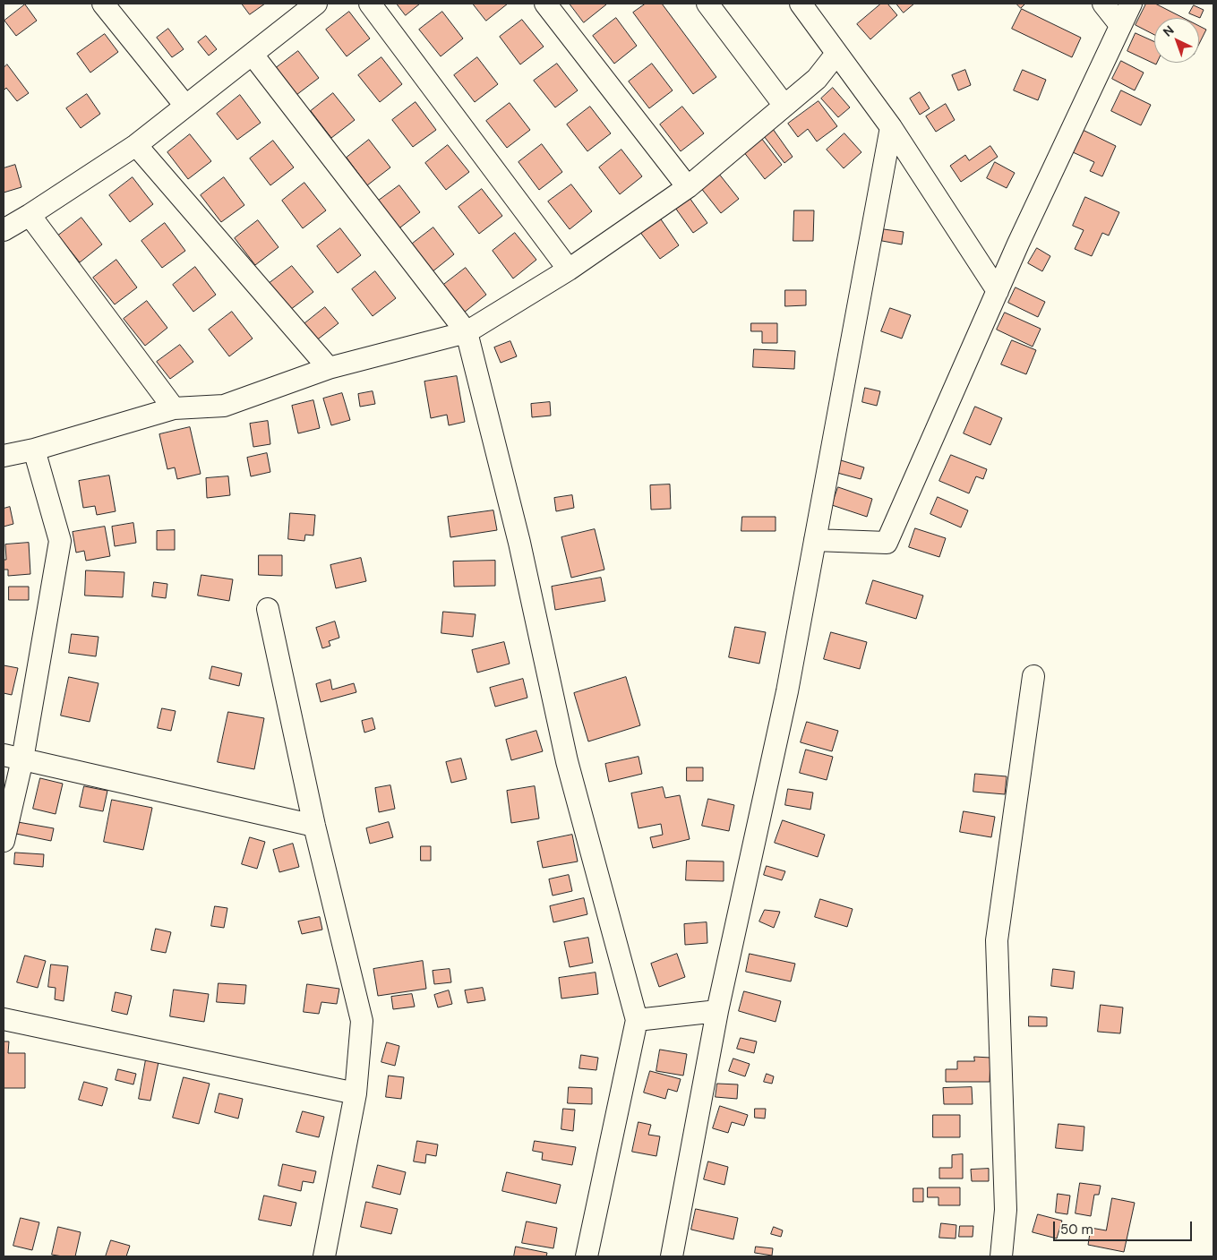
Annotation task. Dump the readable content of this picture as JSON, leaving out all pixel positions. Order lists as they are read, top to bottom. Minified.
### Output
{"scale_bar":"50 m","north":"top left"}
